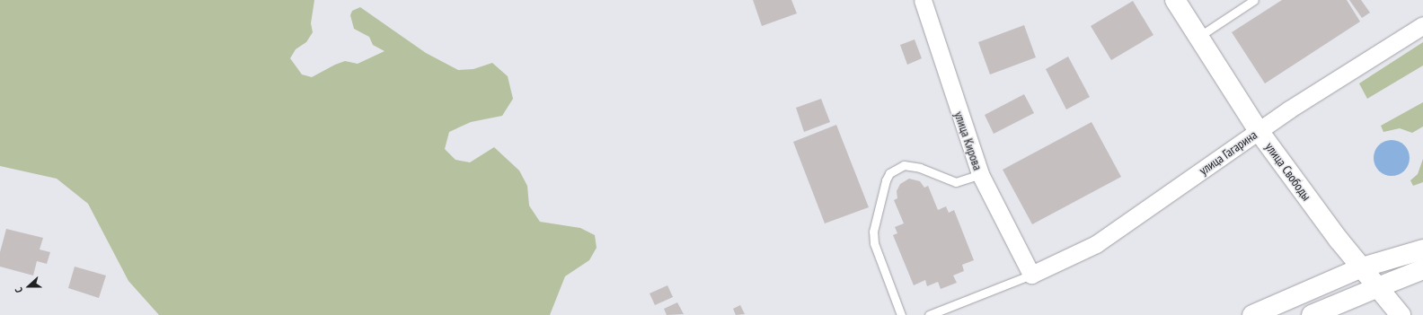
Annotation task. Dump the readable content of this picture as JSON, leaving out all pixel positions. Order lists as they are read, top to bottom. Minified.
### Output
{"streets":{"main road":["улица Свободы"],"street":["улица Кирова","улица Гагарина"]},"crossings":[["улица Кирова","улица Гагарина"],["улица Гагарина","улица Свободы"]],"north":"left"}
